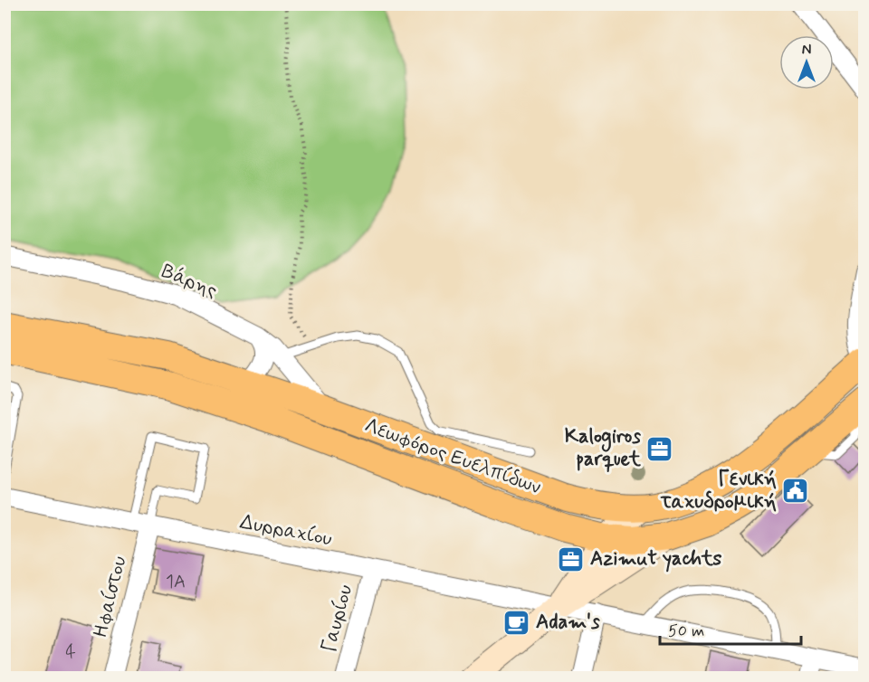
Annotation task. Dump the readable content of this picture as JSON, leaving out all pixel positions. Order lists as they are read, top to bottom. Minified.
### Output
{"streets":{"main road":["Λεωφόρος Ευελπίδων"],"street":["Βάρης","Δυρραχίου","Ηφαίστου","Γαυρίου"]},"crossings":[["Βάρης","Λεωφόρος Ευελπίδων"],["Δυρραχίου","Ηφαίστου"],["Δυρραχίου","Γαυρίου"]],"places":{"office":["Kalogiros parquet","Azimut yachts"],"public building":["Γενική ταχυδρομική"],"cafe":["Adam's"]},"house_numbers":["1Α","4"],"scale_bar":"50 m","north":"top"}
